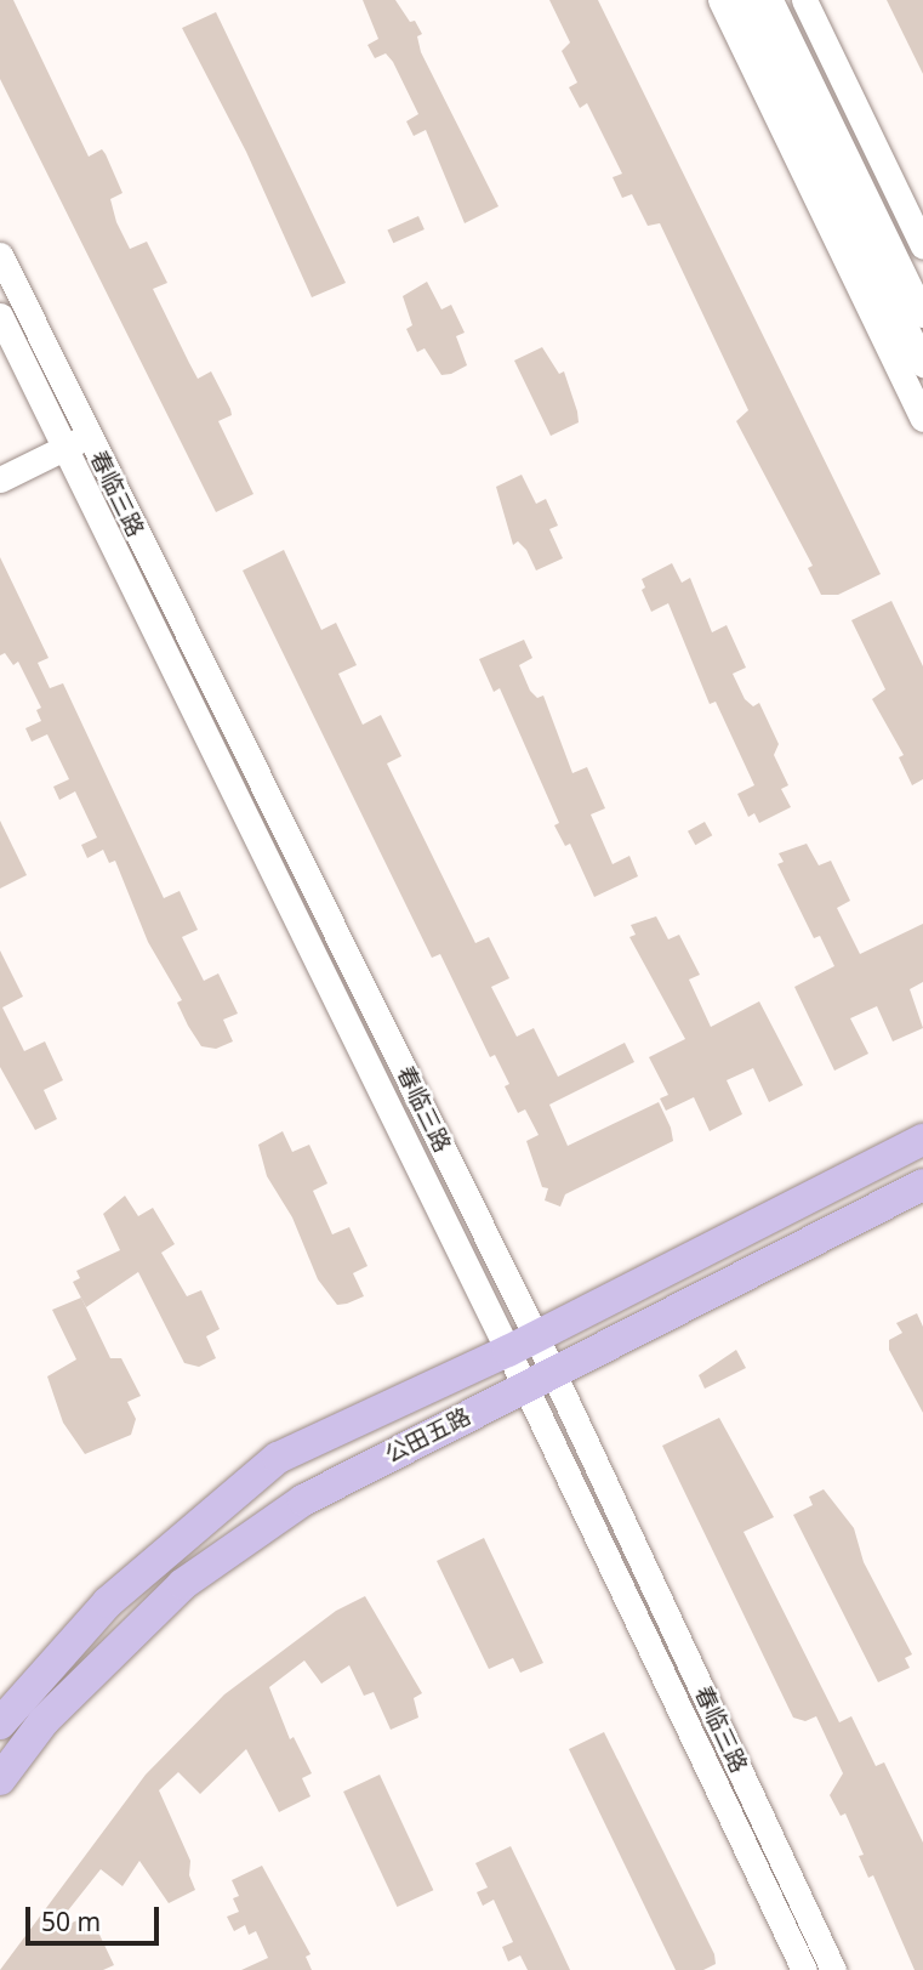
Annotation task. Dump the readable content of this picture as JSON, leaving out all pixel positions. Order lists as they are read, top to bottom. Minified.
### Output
{"streets":{"main road":["公田五路"],"street":["春临三路"]},"crossings":[["春临三路","公田五路"]],"scale_bar":"50 m"}
